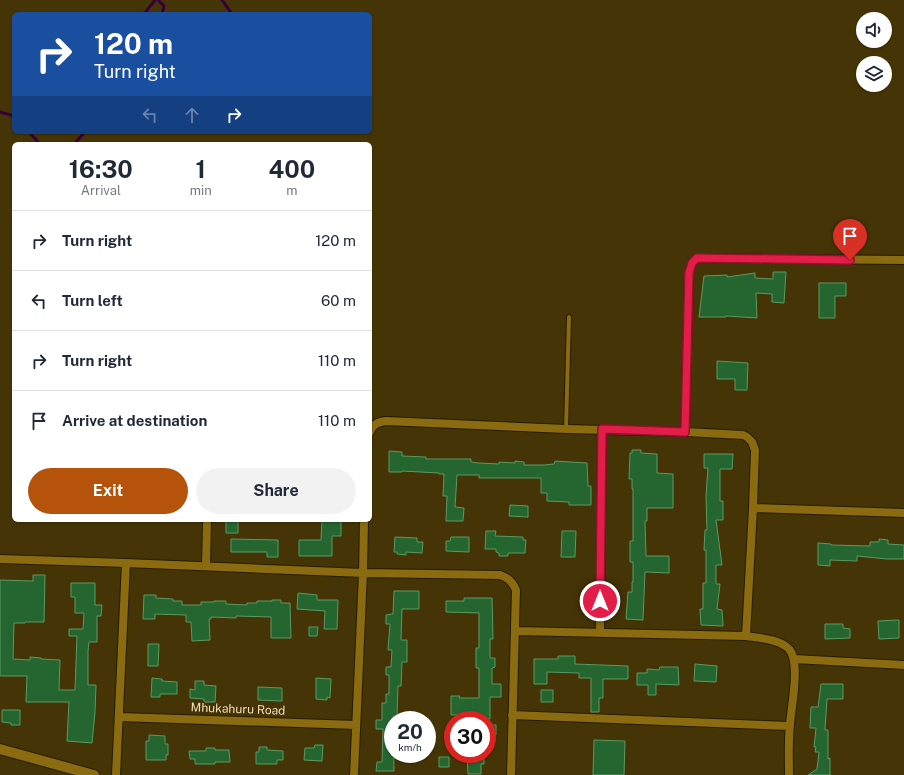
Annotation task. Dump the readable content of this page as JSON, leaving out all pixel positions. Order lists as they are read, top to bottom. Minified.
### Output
{"streets":{"street":["Mhukahuru Road"]},"page":{"turn":["120 m","Turn right"],"eta":["16:30","Arrival","1","min","400","m"],"list":[{"name":"Turn right","value":"120 m"},{"name":"Turn left","value":"60 m"},{"name":"Turn right","value":"110 m"},{"name":"Arrive at destination","value":"110 m"}],"buttons":["Exit","Share"],"speed":"20 km/h","limit":"30"}}
